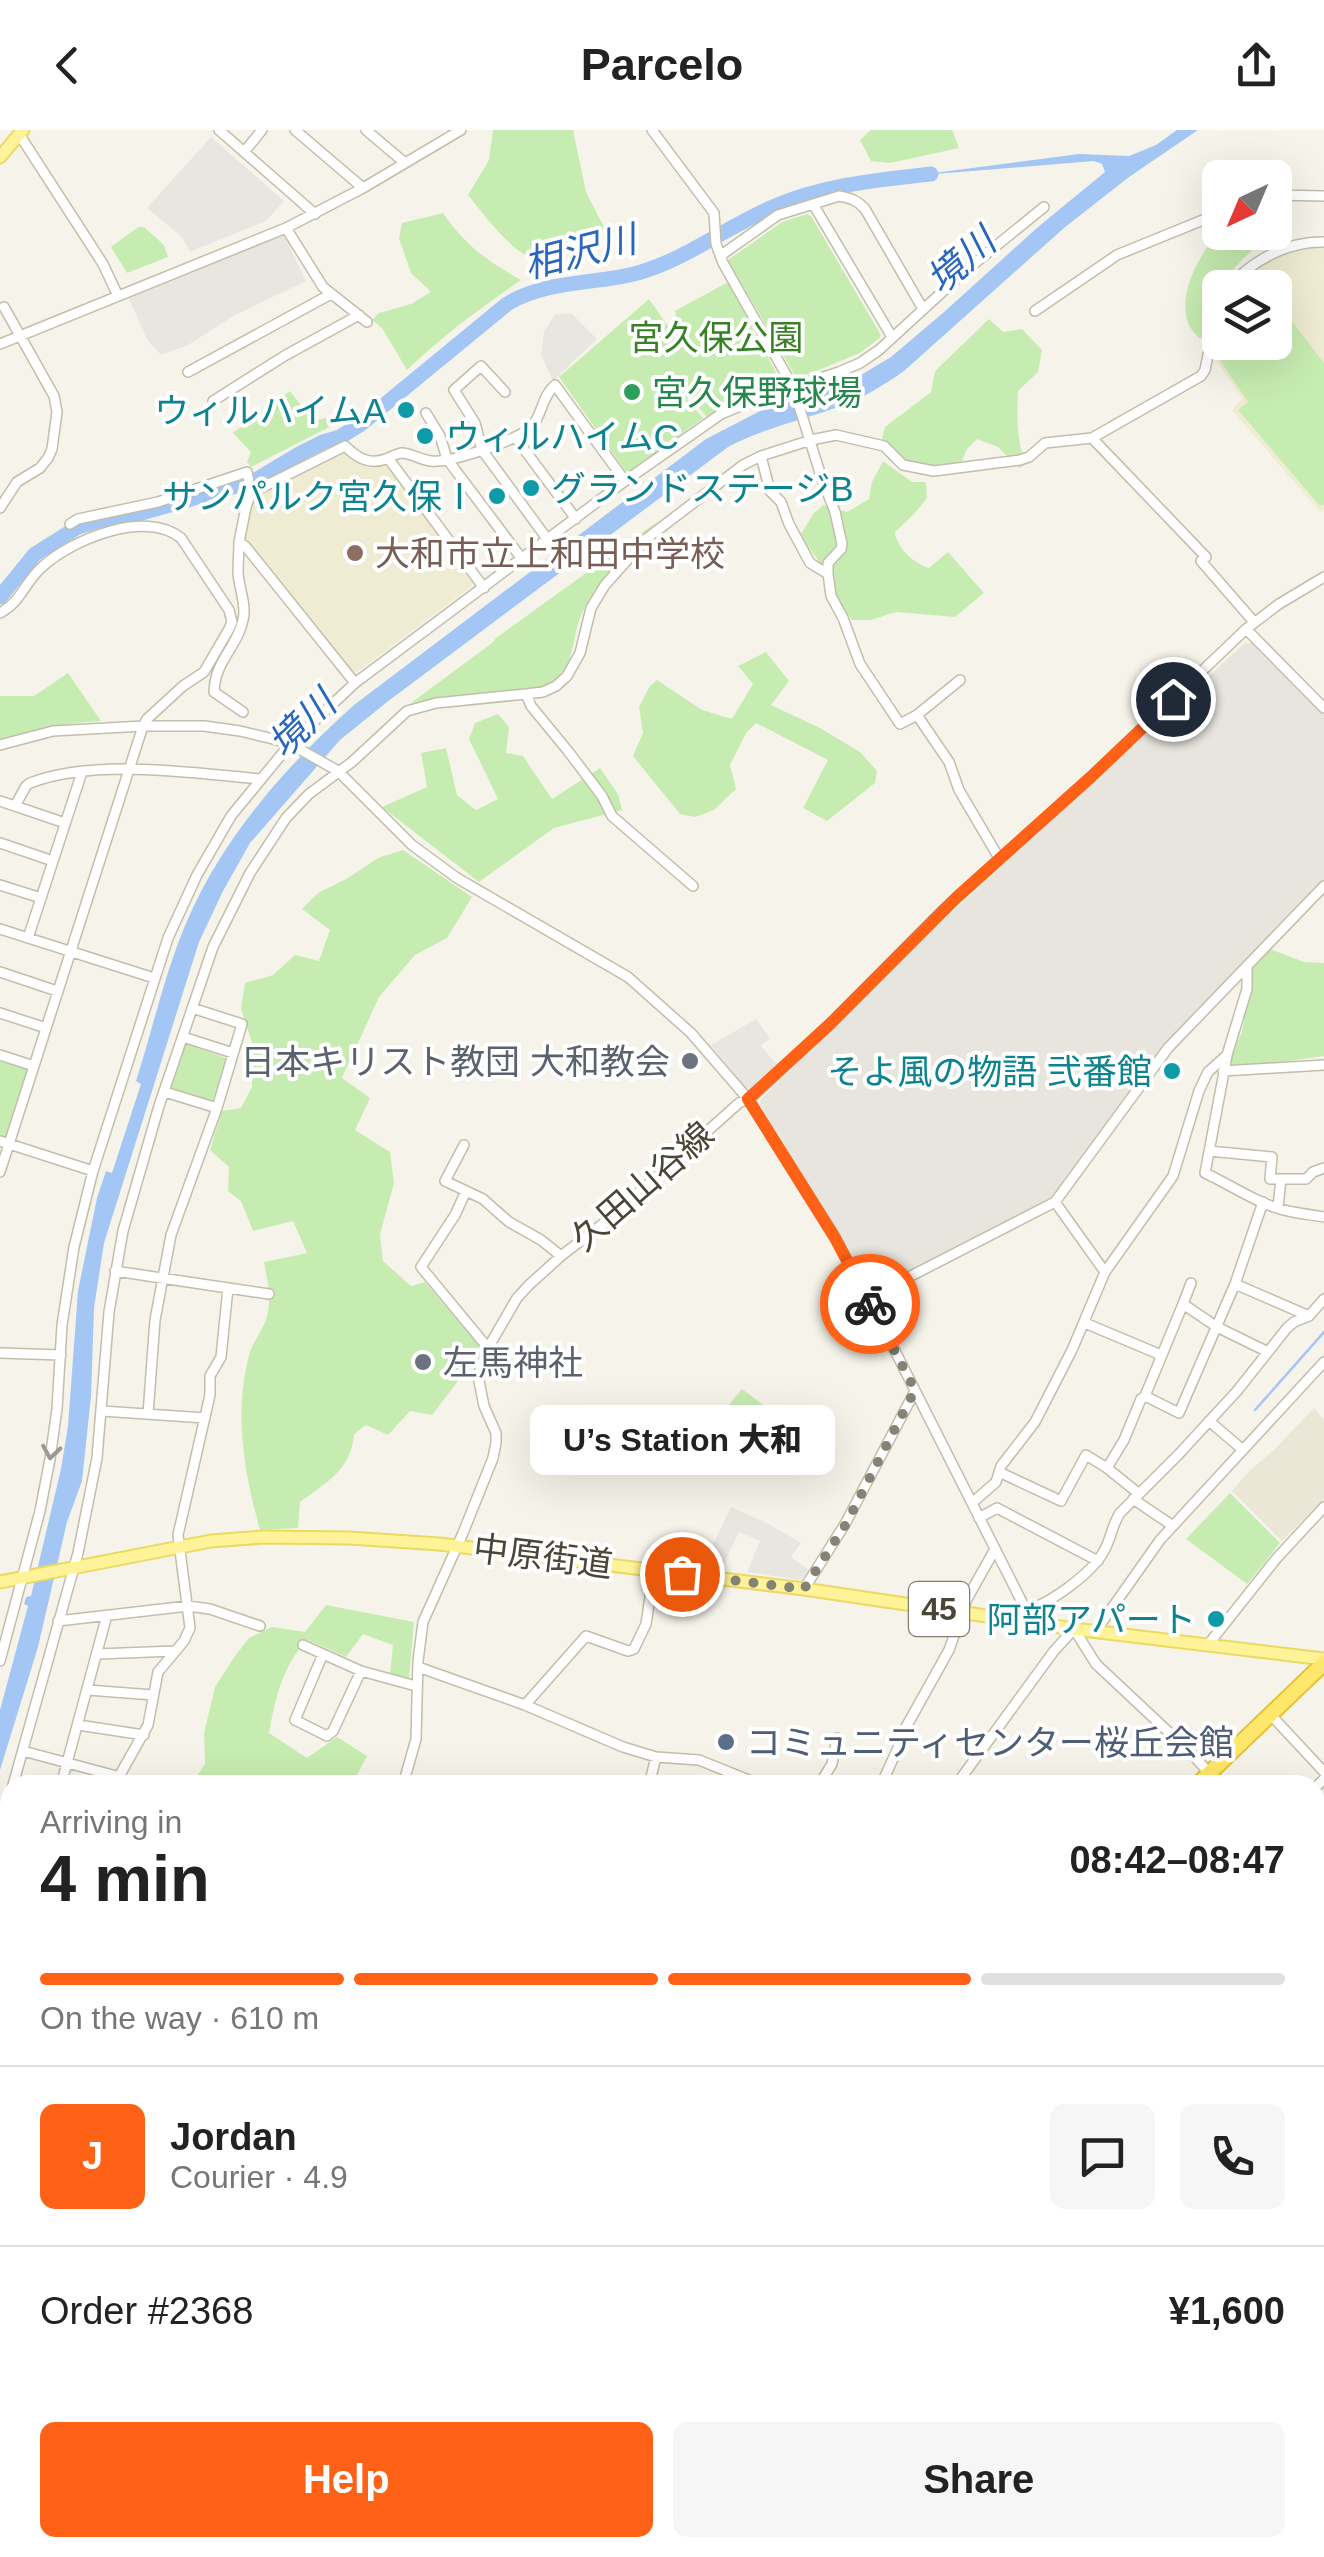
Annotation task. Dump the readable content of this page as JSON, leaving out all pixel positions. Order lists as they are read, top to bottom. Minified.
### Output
{"streets":{"main road":["中原街道","45"],"street":["久田山谷線"]},"crossings":[["久田山谷線","中原街道"]],"water":["相沢川","境川"],"parks":["宮久保公園"],"places":["宮久保野球場","ウィルハイムA","ウィルハイムC","グランドステージB","サンパルク宮久保Ⅰ","大和市立上和田中学校","日本キリスト教団 大和教会","そよ風の物語 弐番館","左馬神社","U’s Station 大和","阿部アパート","コミュニティセンター桜丘会館"],"north":"bottom left","page":{"header":"Parcelo","bubble":"U’s Station 大和","heading":["4 min","Arriving in","08:42–08:47"],"panel":["Jordan","Courier · 4.9","Order #2368","¥1,600"],"bar":"On the way · 610 m","round":"J","buttons":["Help","Share"]}}
